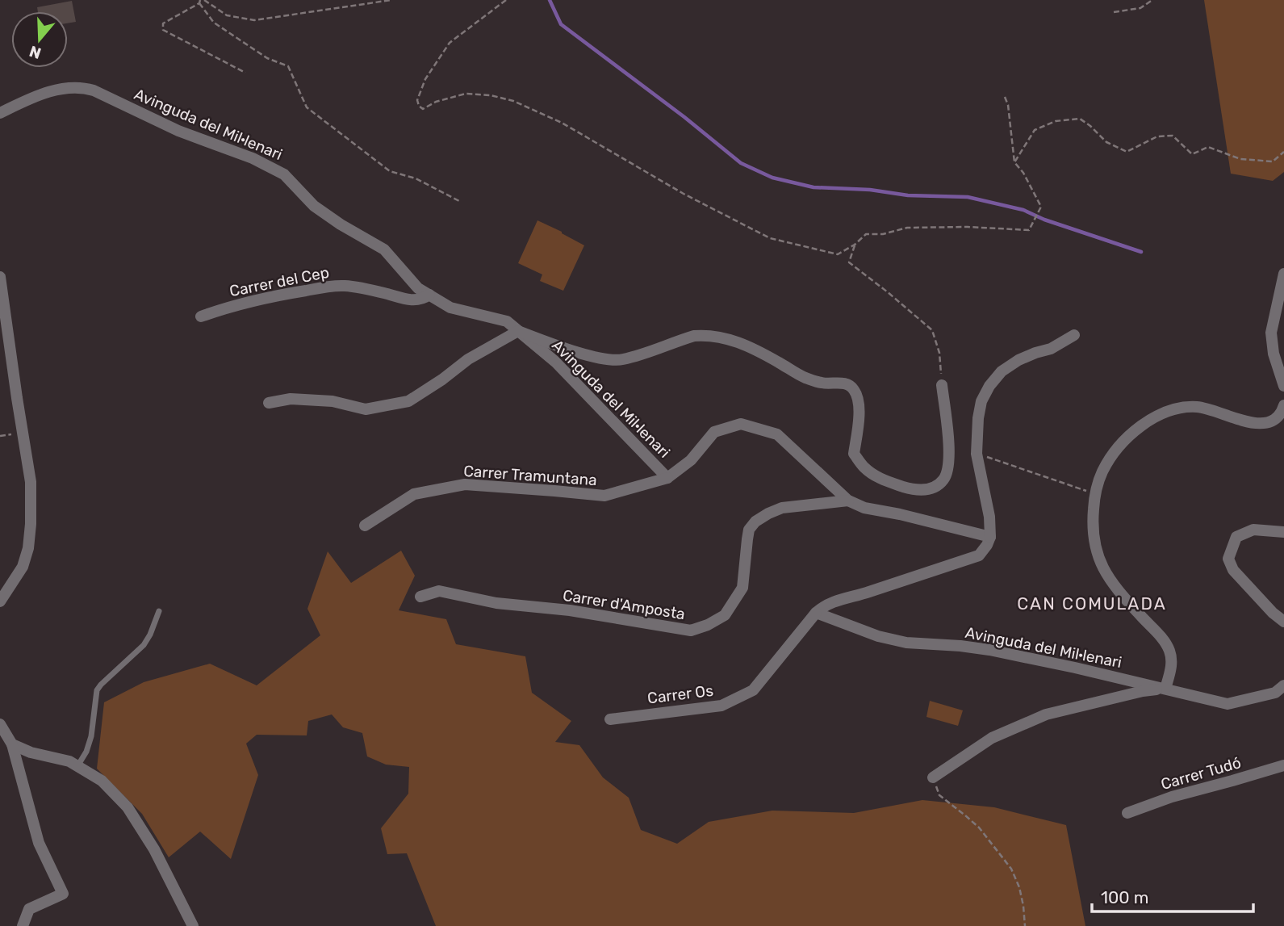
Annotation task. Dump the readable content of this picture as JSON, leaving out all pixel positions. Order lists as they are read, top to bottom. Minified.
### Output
{"streets":{"street":["Avinguda del Mil·lenari","Carrer del Cep","Carrer Tramuntana","Carrer d'Amposta","Carrer Os","Carrer Tudó"]},"crossings":[["Avinguda del Mil·lenari","Carrer del Cep"],["Avinguda del Mil·lenari","Carrer Tramuntana"],["Avinguda del Mil·lenari","Carrer d'Amposta"],["Avinguda del Mil·lenari","Carrer Os"]],"districts":["CAN COMULADA"],"scale_bar":"100 m","north":"bottom"}
